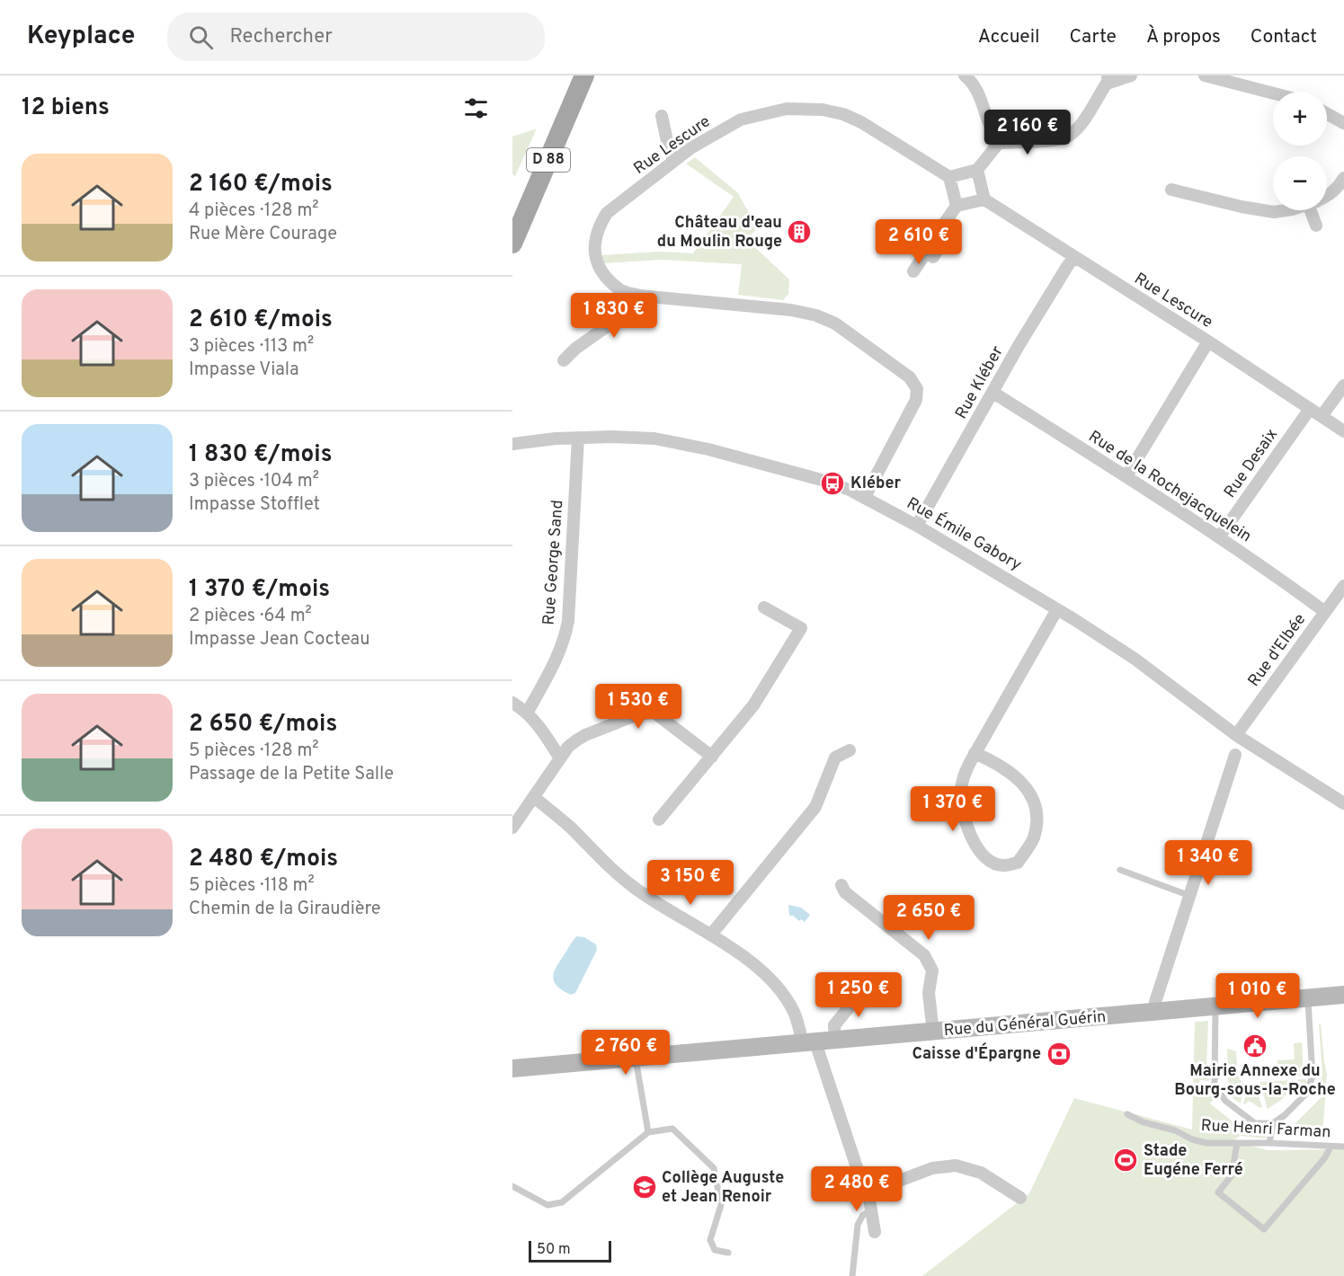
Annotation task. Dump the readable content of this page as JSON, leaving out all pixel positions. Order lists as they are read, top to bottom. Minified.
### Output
{"streets":{"main road":["D 88","Rue du Général Guérin"],"street":["Rue Lescure","Rue Kléber","Rue Desaix","Rue de la Rochejacquelein","Rue Émile Gabory","Rue George Sand","Rue d'Elbée"],"lane":["Rue Henri Farman"]},"crossings":[["Rue Lescure","Rue Kléber"],["Rue Lescure","Rue Desaix"],["Rue Lescure","Rue Émile Gabory"],["Rue Kléber","Rue de la Rochejacquelein"],["Rue Kléber","Rue Émile Gabory"],["Rue Desaix","Rue de la Rochejacquelein"],["Rue de la Rochejacquelein","Rue d'Elbée"],["Rue Émile Gabory","Rue George Sand"],["Rue Émile Gabory","Rue d'Elbée"]],"places":{"building":["Château d'eau du Moulin Rouge"],"bus stop":["Kléber"],"public building":["Mairie Annexe du Bourg-sous-la-Roche"],"bank":["Caisse d'Épargne"],"sports":["Stade Eugéne Ferré"],"school or university":["Collège Auguste et Jean Renoir"]},"scale_bar":"50 m","page":{"header":"Keyplace","search":"Rechercher","nav":["Accueil","Carte","À propos","Contact"],"heading":"12 biens","map_buttons":["+","−"],"price":["2 160 €","2 610 €","1 830 €","1 530 €","1 370 €","1 340 €","3 150 €","2 650 €","1 250 €","1 010 €","2 760 €","2 480 €"],"list":[{"name":"2 160 €/mois","note":"4 pièces · 128 m² · Rue Mère Courage"},{"name":"2 610 €/mois","note":"3 pièces · 113 m² · Impasse Viala"},{"name":"1 830 €/mois","note":"3 pièces · 104 m² · Impasse Stofflet"},{"name":"1 370 €/mois","note":"2 pièces · 64 m² · Impasse Jean Cocteau"},{"name":"2 650 €/mois","note":"5 pièces · 128 m² · Passage de la Petite Salle"},{"name":"2 480 €/mois","note":"5 pièces · 118 m² · Chemin de la Giraudière"}],"scale":"50 m"}}
